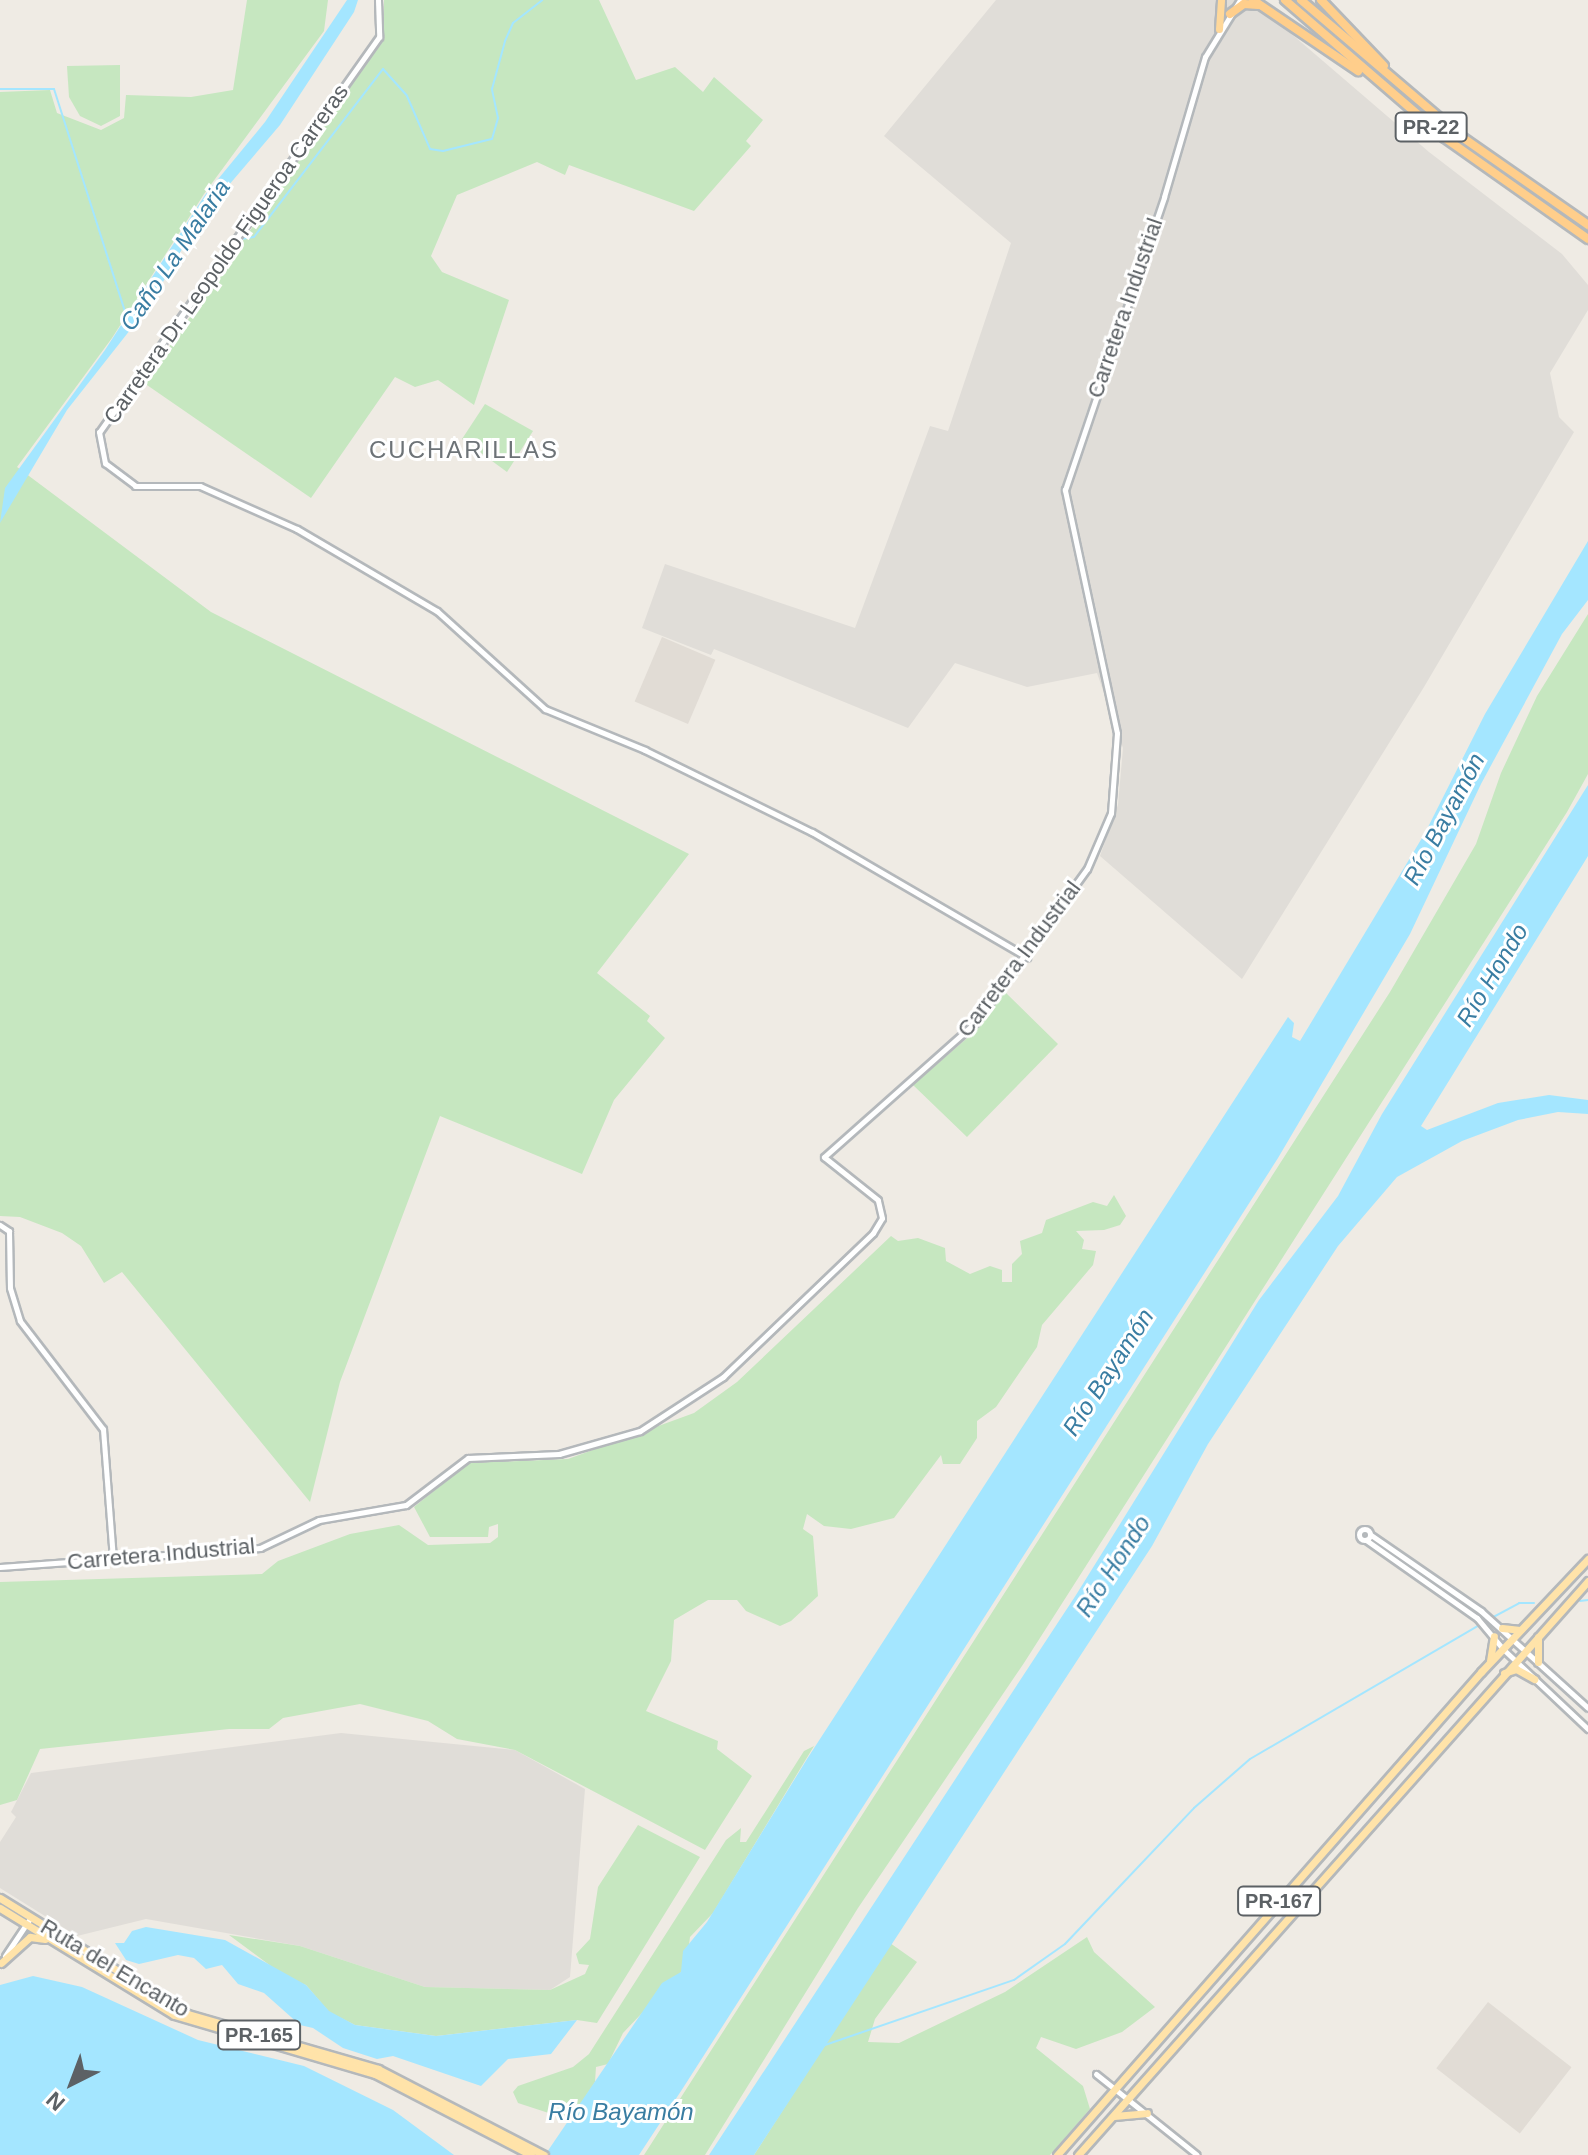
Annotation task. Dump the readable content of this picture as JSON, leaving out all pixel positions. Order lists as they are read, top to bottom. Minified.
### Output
{"streets":{"highway":["PR-22"],"main road":["PR-167","Ruta del Encanto","PR-165"],"street":["Carretera Dr. Leopoldo Figueroa Carreras","Carretera Industrial"]},"crossings":[["Carretera Dr. Leopoldo Figueroa Carreras","Carretera Industrial"]],"districts":["CUCHARILLAS"],"water":["Caño La Malaria","Río Bayamón","Río Hondo"],"north":"bottom left"}
